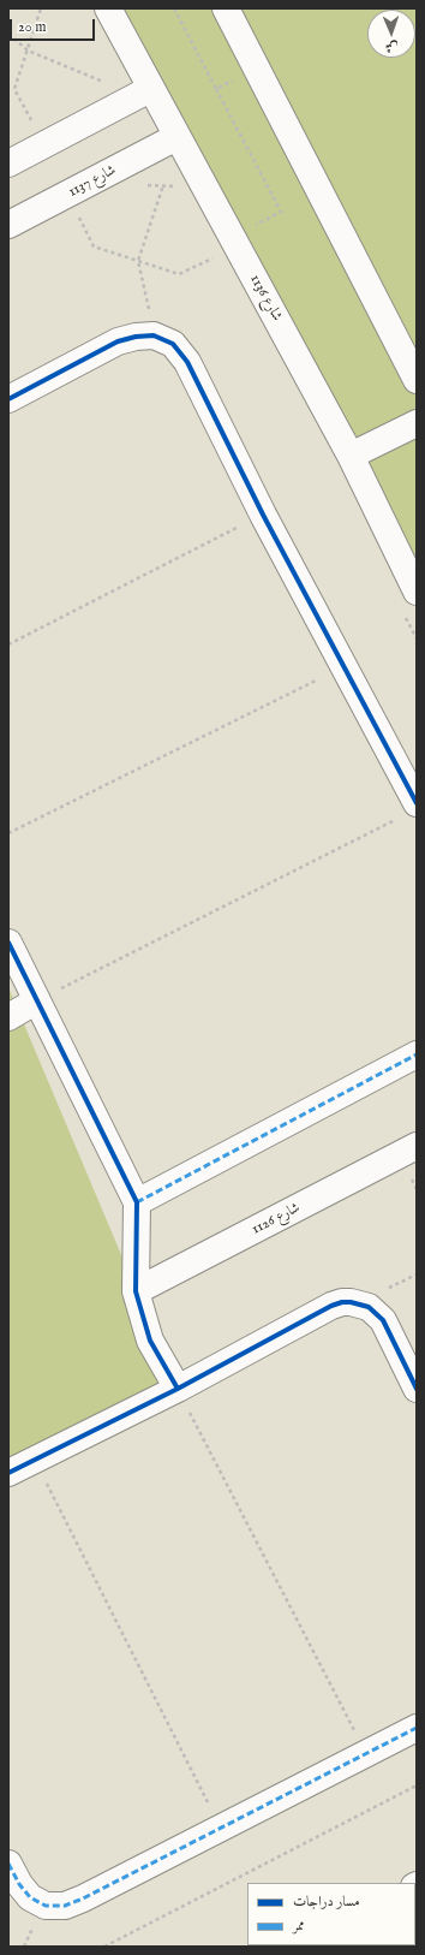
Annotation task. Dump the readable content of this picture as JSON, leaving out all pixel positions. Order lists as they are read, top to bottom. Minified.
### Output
{"streets":{"street":["شارع 1137","شارع 1136","شارع 1126"]},"crossings":[["شارع 1137","شارع 1136"]],"legend":["مسار دراجات","ممر"],"scale_bar":"20 m","north":"bottom"}
